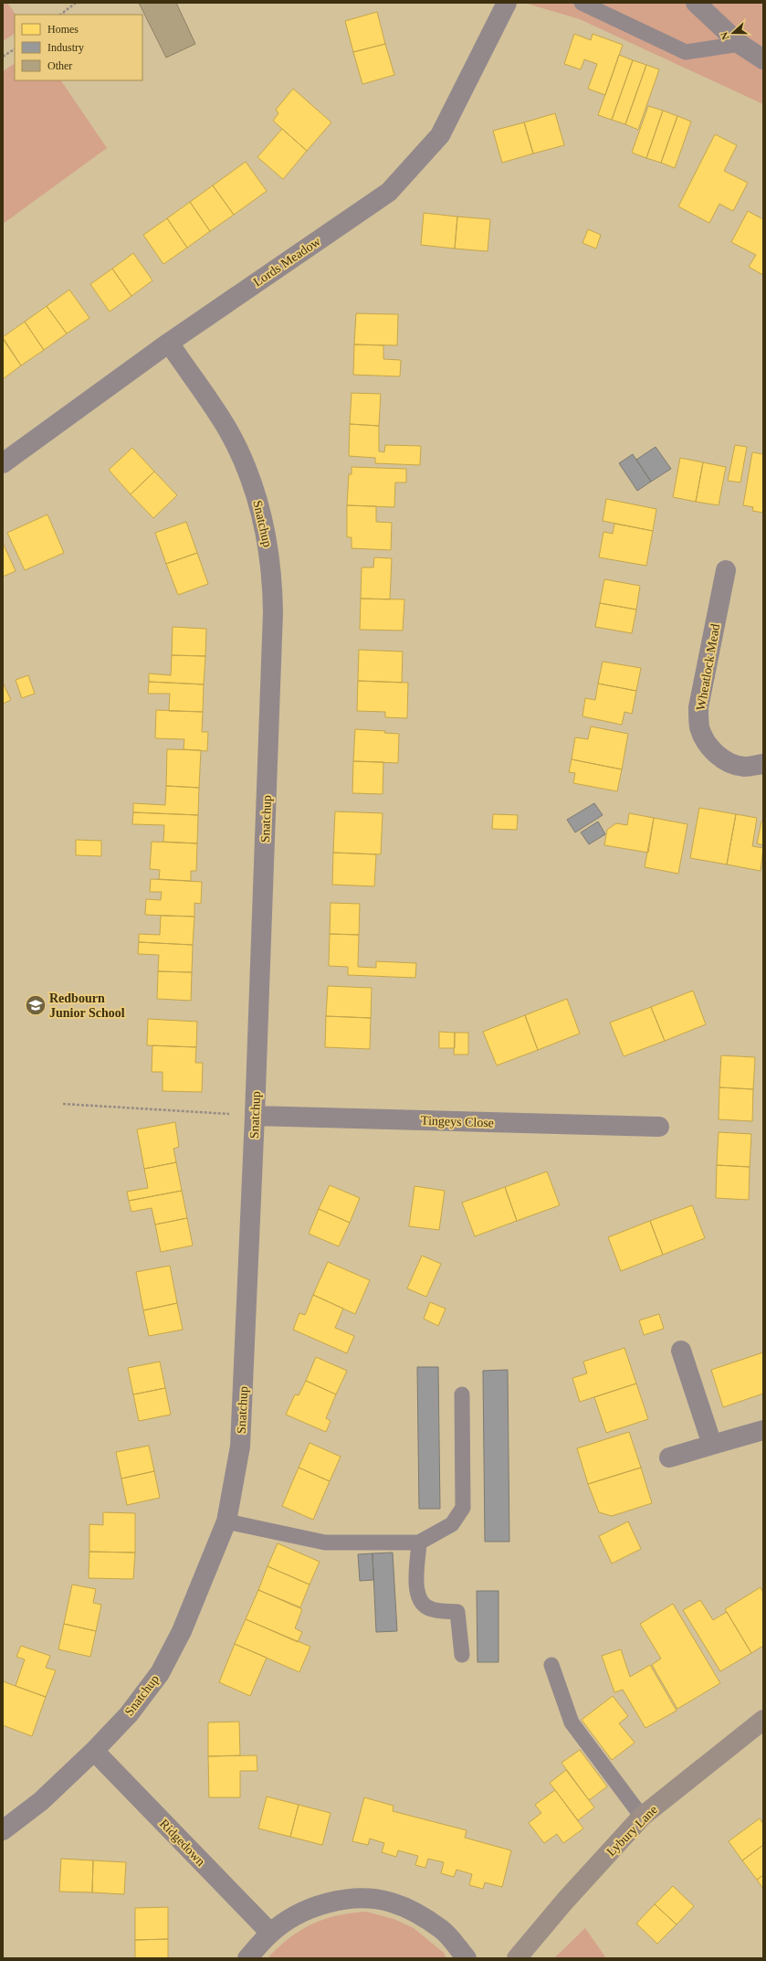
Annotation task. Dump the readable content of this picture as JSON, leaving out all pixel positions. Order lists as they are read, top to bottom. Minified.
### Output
{"streets":{"street":["Lords Meadow","Snatchup","Wheatlock Mead","Tingeys Close","Lybury Lane","Ridgedown"]},"crossings":[["Lords Meadow","Snatchup"],["Snatchup","Tingeys Close"],["Snatchup","Ridgedown"]],"places":{"school or university":["Redbourn Junior School"]},"legend":["Homes","Industry","Other"],"north":"left"}
